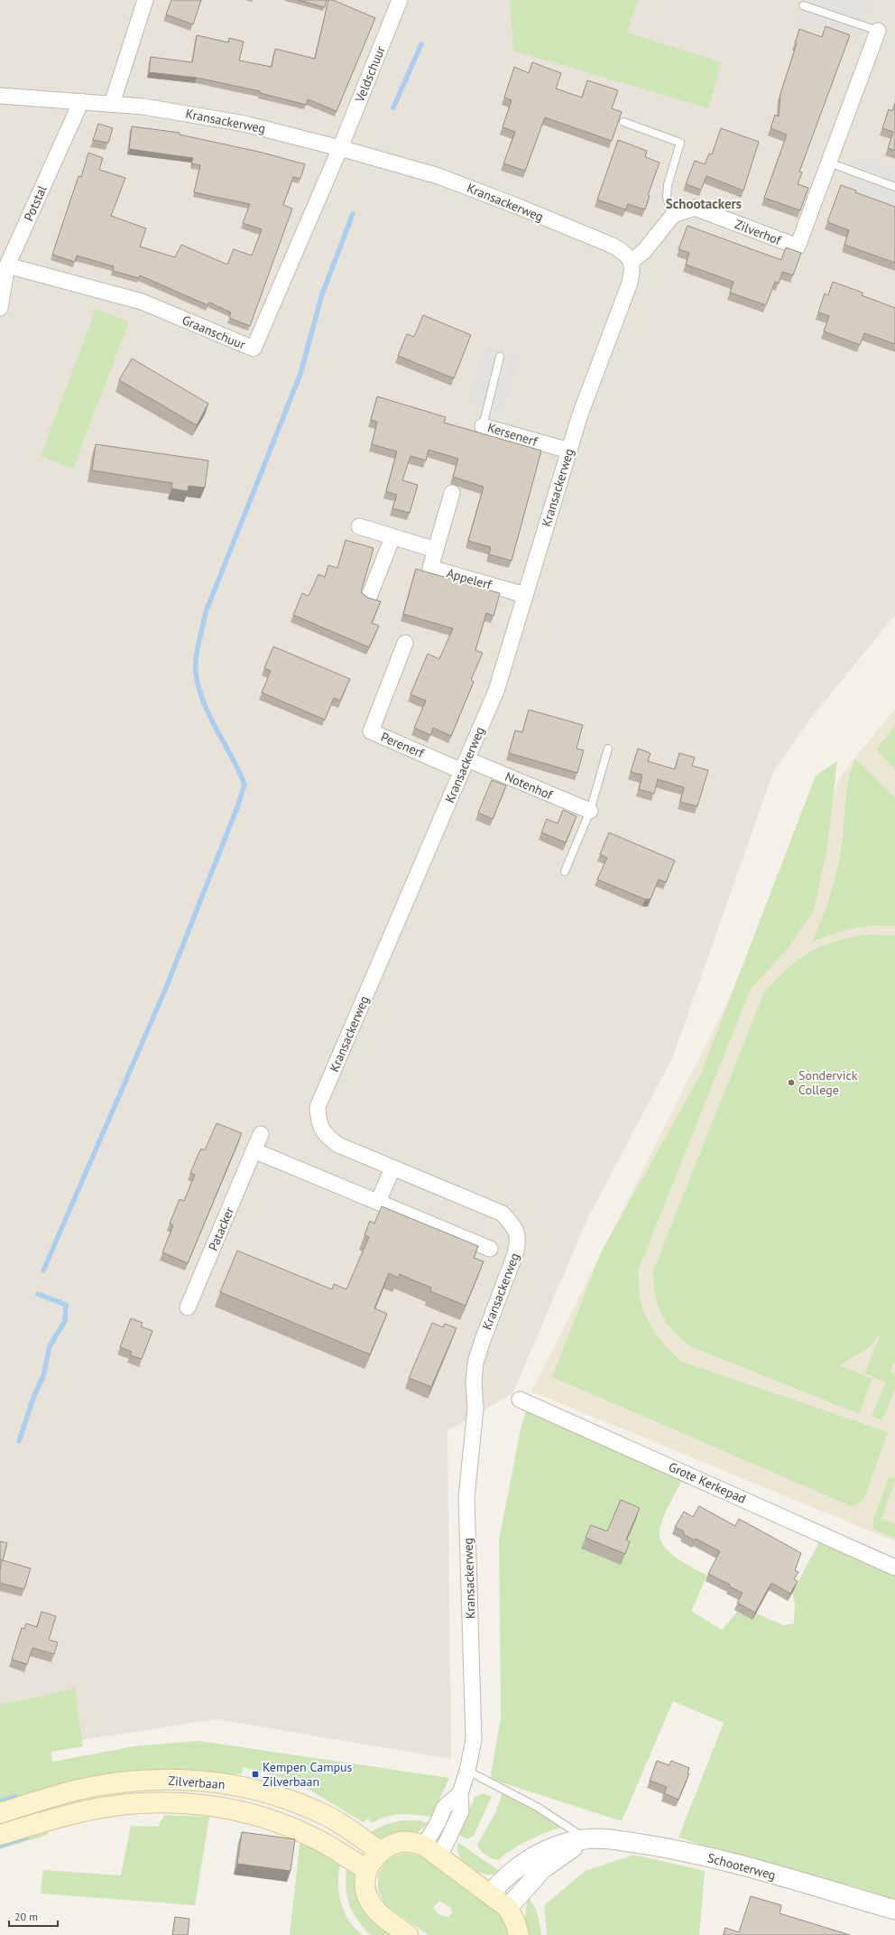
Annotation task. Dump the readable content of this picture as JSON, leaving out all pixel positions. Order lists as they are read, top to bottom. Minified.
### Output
{"streets":{"main road":["Zilverbaan"],"street":["Veldschuur","Kransackerweg","Potstal","Zilverhof","Graanschuur","Kersenerf","Appelerf","Perenerf","Notenhof","Patacker","Grote Kerkepad","Schooterweg"]},"crossings":[["Veldschuur","Kransackerweg"],["Veldschuur","Graanschuur"],["Kransackerweg","Potstal"],["Kransackerweg","Graanschuur"],["Kransackerweg","Kersenerf"],["Kransackerweg","Appelerf"],["Kransackerweg","Perenerf"],["Kransackerweg","Notenhof"],["Potstal","Graanschuur"],["Perenerf","Notenhof"]],"districts":["Schootackers"],"places":{"other":["Sondervick College"],"transit":["Kempen Campus Zilverbaan"]},"scale_bar":"20 m"}
